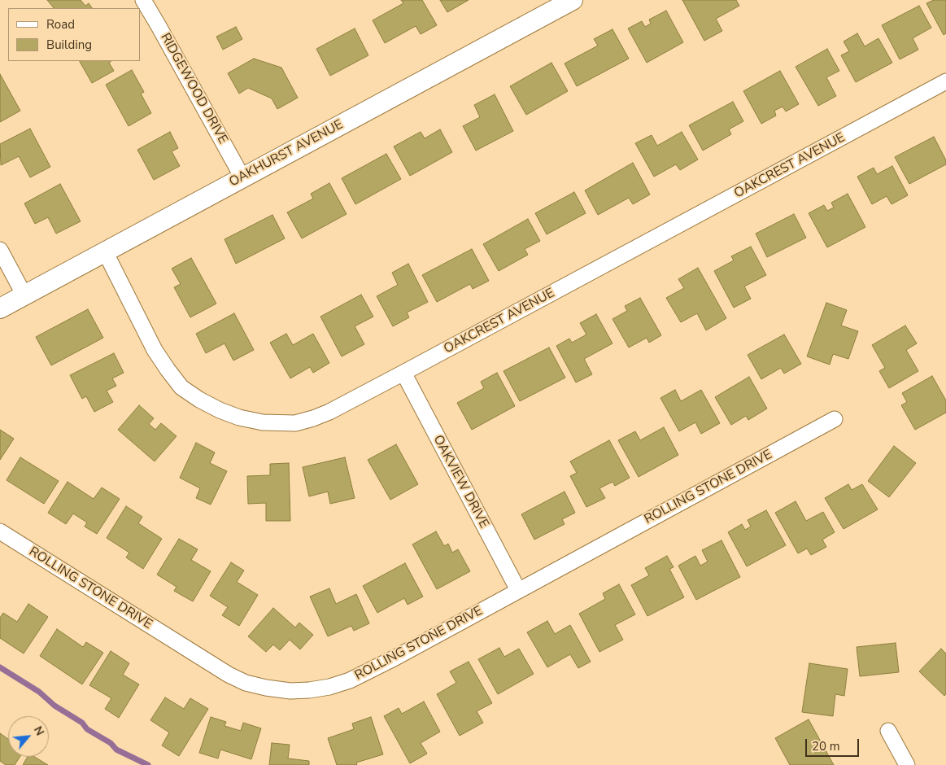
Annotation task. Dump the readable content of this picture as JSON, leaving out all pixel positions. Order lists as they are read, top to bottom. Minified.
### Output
{"streets":{"street":["RIDGEWOOD DRIVE","OAKHURST AVENUE","OAKCREST AVENUE","OAKVIEW DRIVE","ROLLING STONE DRIVE"]},"crossings":[["RIDGEWOOD DRIVE","OAKHURST AVENUE"],["OAKHURST AVENUE","OAKCREST AVENUE"],["OAKCREST AVENUE","OAKVIEW DRIVE"],["OAKVIEW DRIVE","ROLLING STONE DRIVE"]],"legend":["Road","Building"],"scale_bar":"20 m","north":"top right"}
